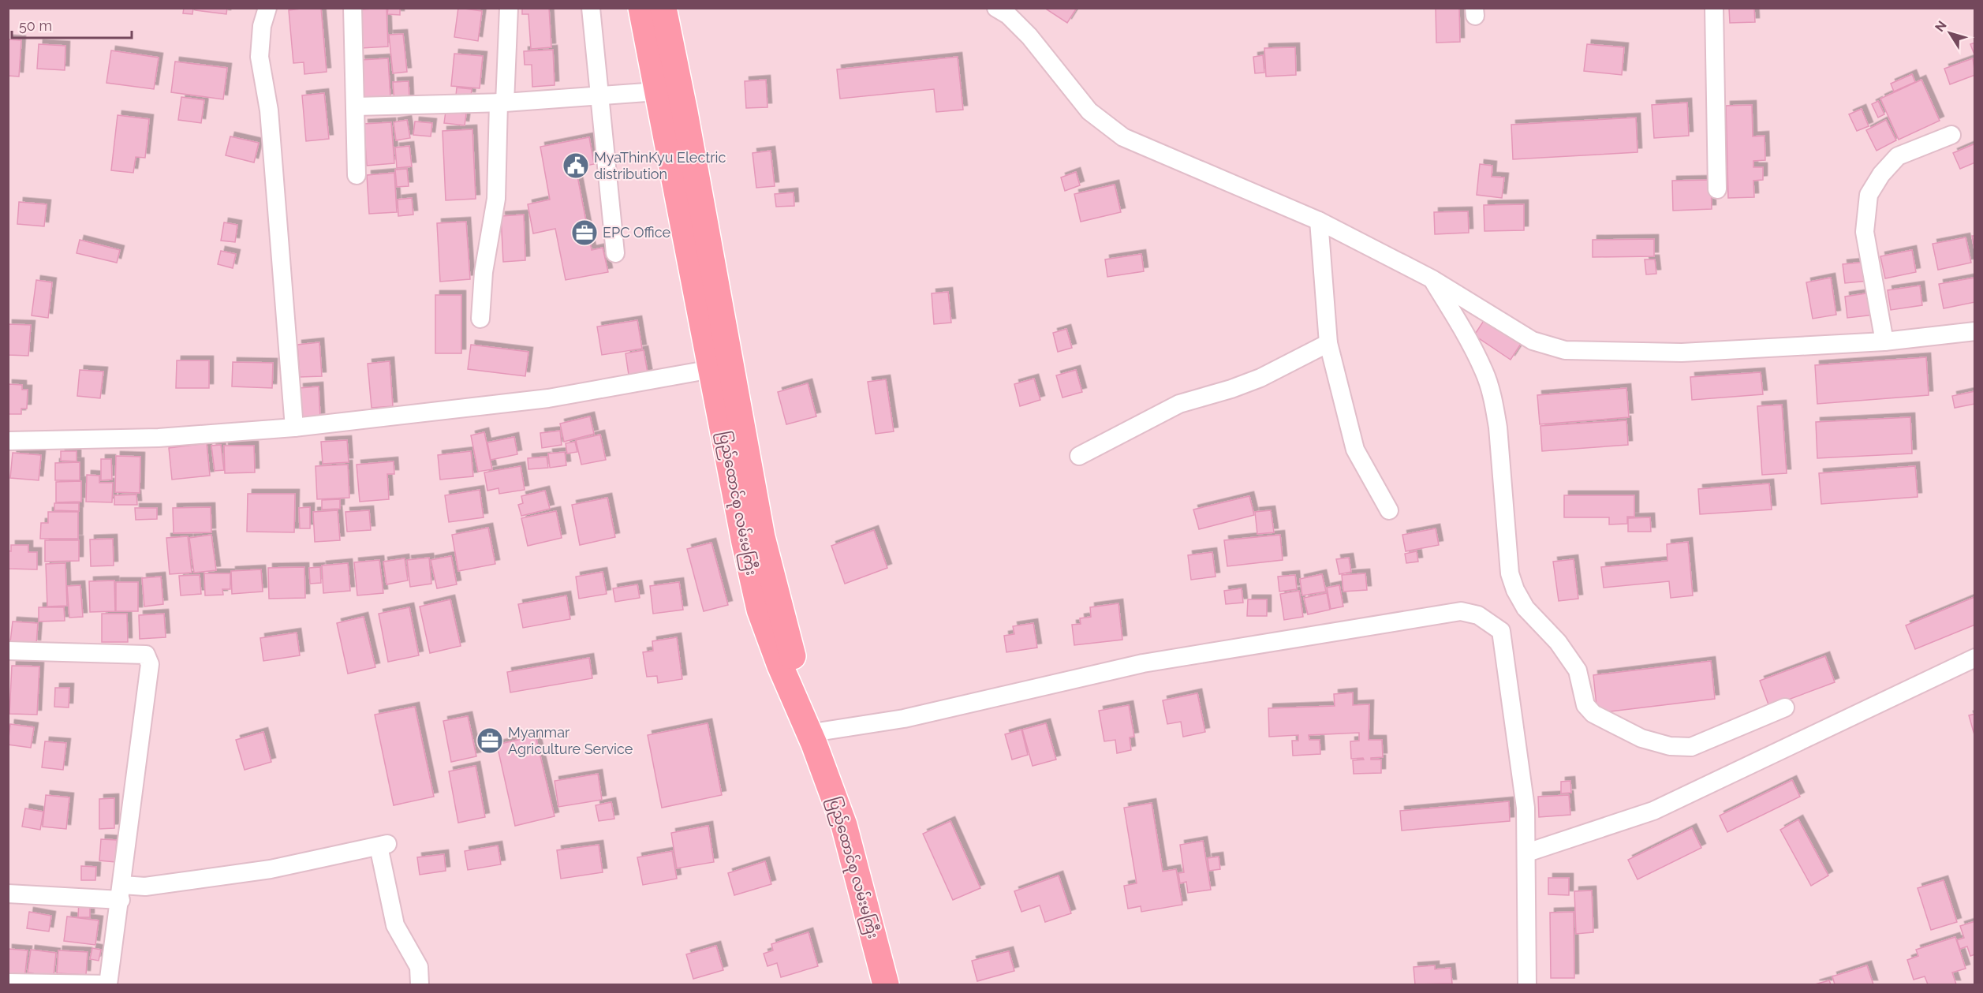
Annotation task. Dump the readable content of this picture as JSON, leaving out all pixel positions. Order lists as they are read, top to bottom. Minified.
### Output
{"streets":{"main road":["ပြည်ထောင်စု လမ်းမကြီး"]},"places":{"public building":["MyaThinKyu Electric distribution"],"office":["EPC Office","Myanmar Agriculture Service"]},"scale_bar":"50 m","north":"top left"}
